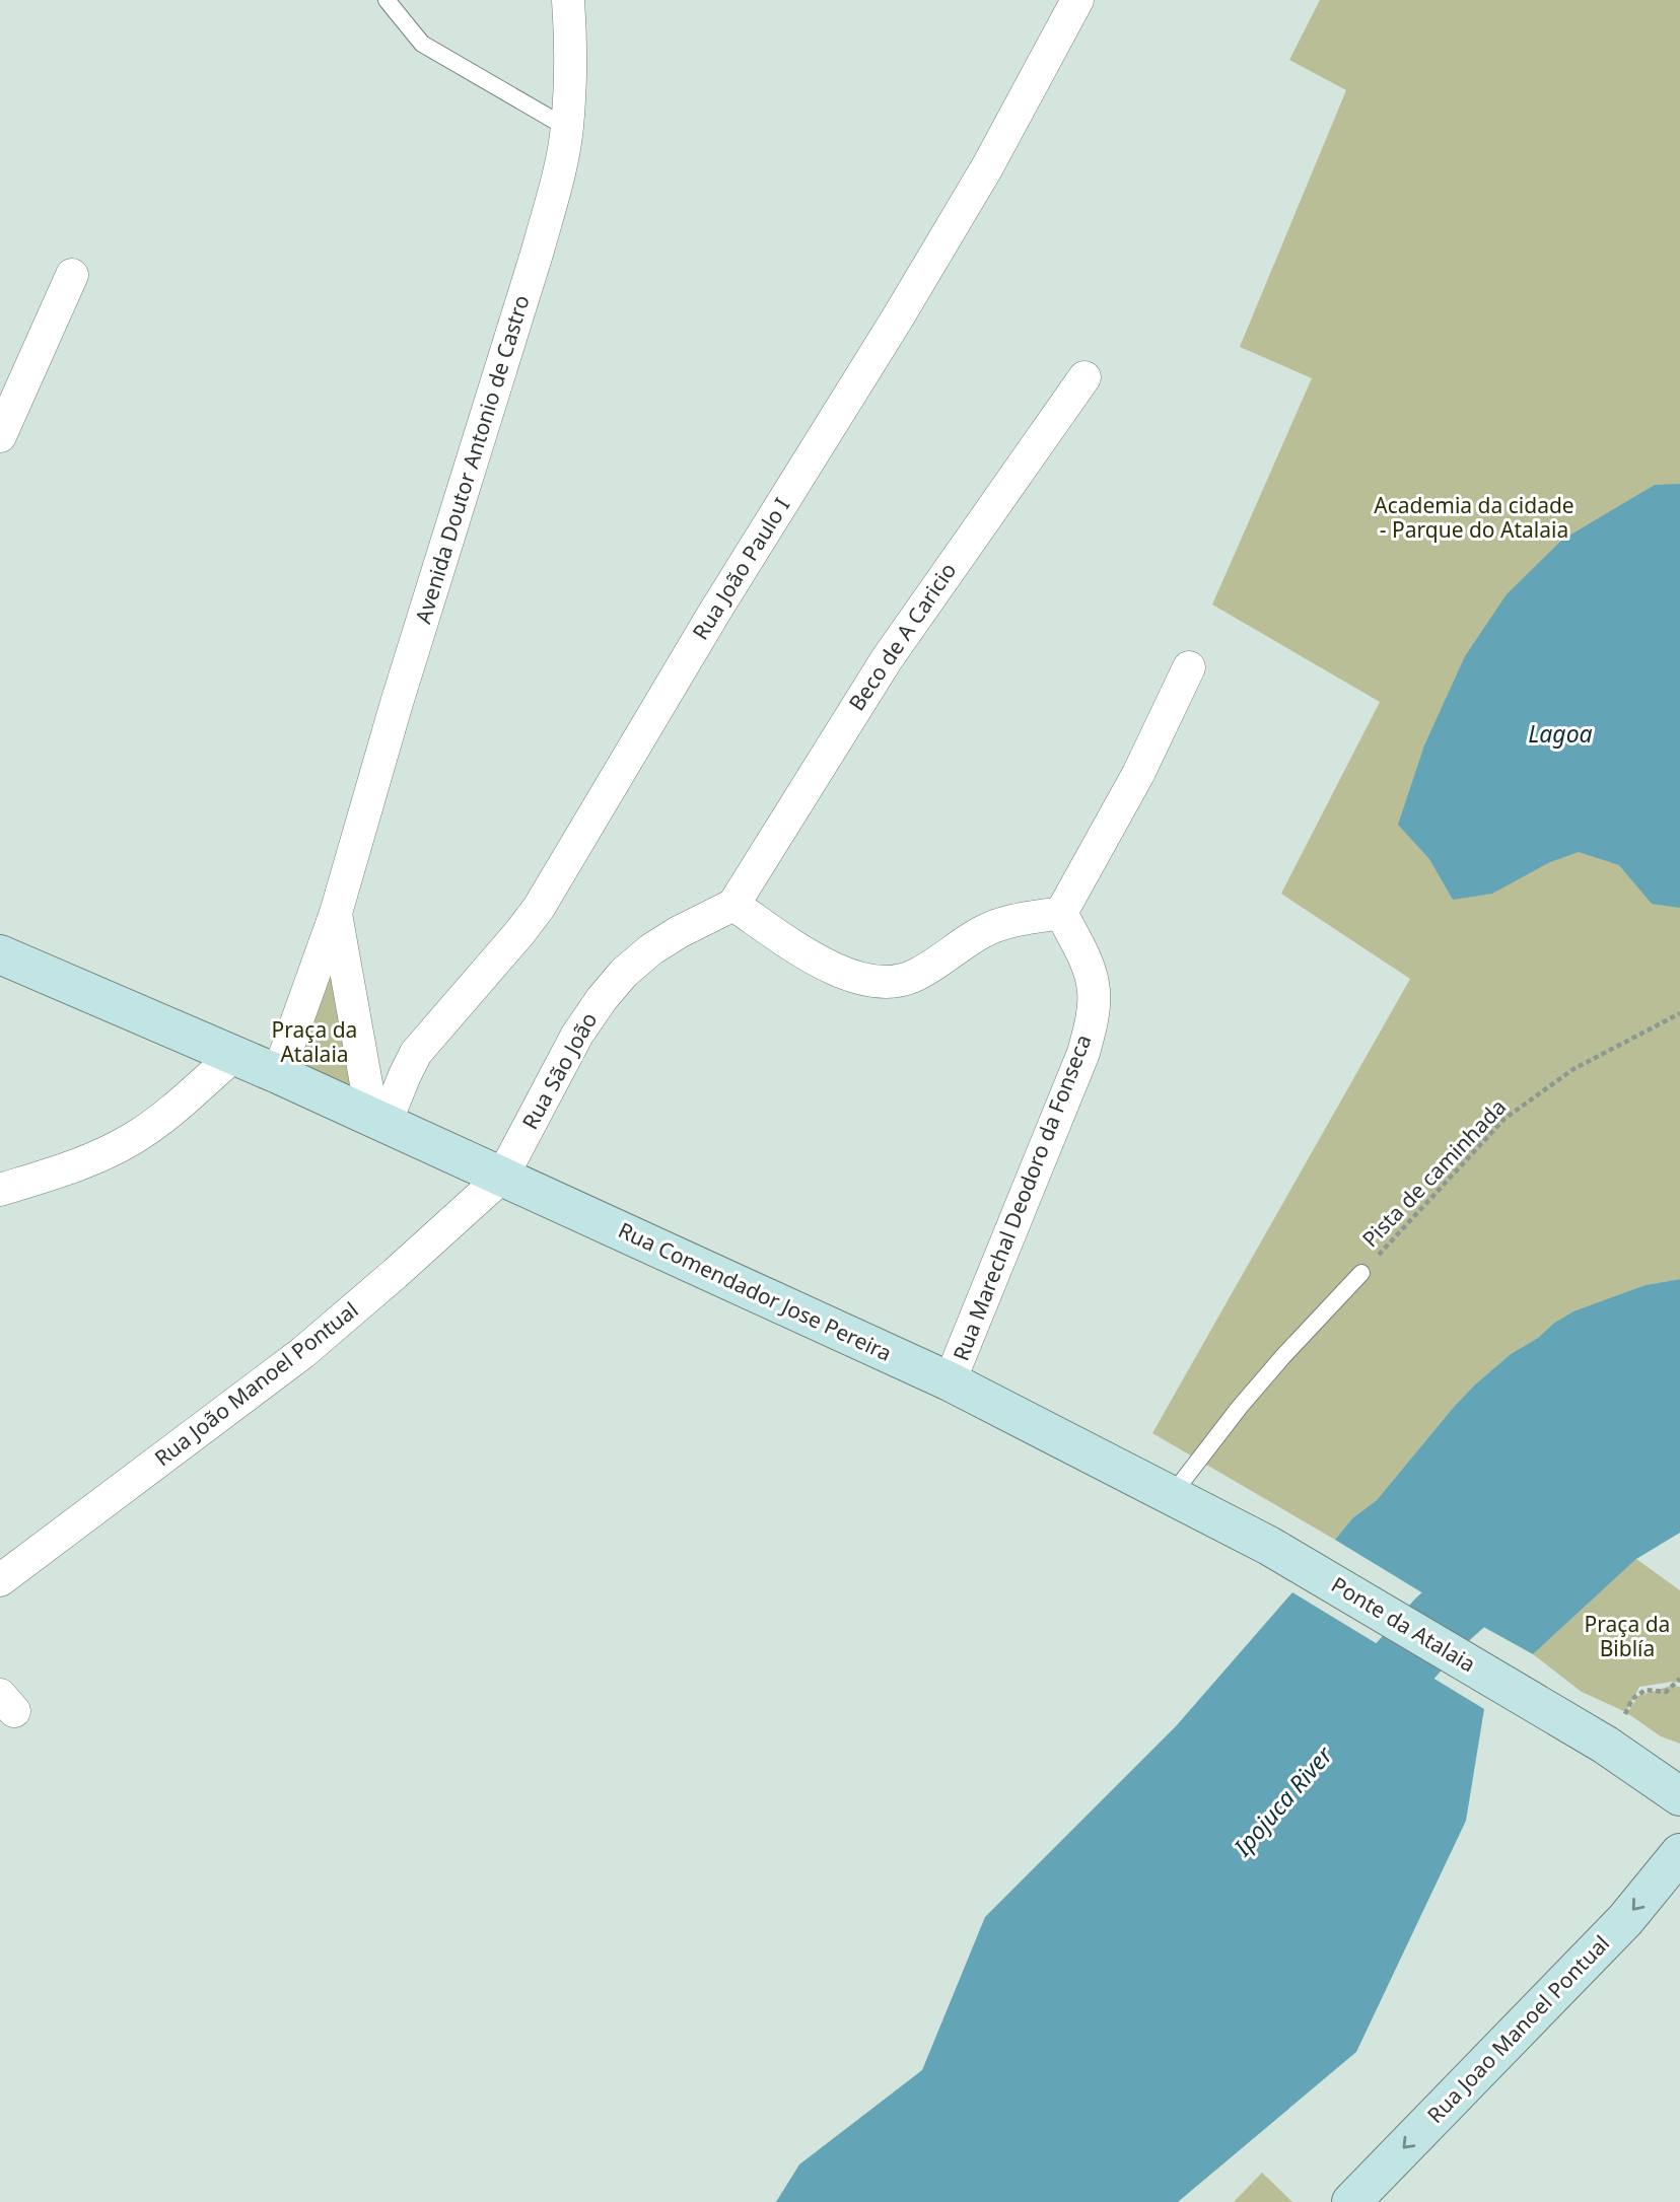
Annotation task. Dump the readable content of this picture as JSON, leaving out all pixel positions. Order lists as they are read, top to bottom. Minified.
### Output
{"streets":{"street":["Avenida Doutor Antonio de Castro","Rua João Paulo I","Beco de A Caricio","Rua São João","Rua Marechal Deodoro da Fonseca","Rua Comendador Jose Pereira","Rua João Manoel Pontual","Ponte da Atalaia","Rua Joao Manoel Pontual"],"path":["Pista de caminhada"]},"crossings":[["Avenida Doutor Antonio de Castro","Rua João Paulo I"],["Avenida Doutor Antonio de Castro","Rua Comendador Jose Pereira"],["Rua João Paulo I","Rua Comendador Jose Pereira"],["Beco de A Caricio","Rua São João"],["Rua São João","Rua Comendador Jose Pereira"],["Rua São João","Rua João Manoel Pontual"],["Rua Marechal Deodoro da Fonseca","Rua Comendador Jose Pereira"],["Rua Comendador Jose Pereira","Rua João Manoel Pontual"],["Rua Comendador Jose Pereira","Ponte da Atalaia"]],"one_way":["Rua Joao Manoel Pontual"],"water":["Lagoa","Ipojuca River"],"parks":["Academia da cidade - Parque do Atalaia","Praça da Atalaia","Praça da Biblía"]}
